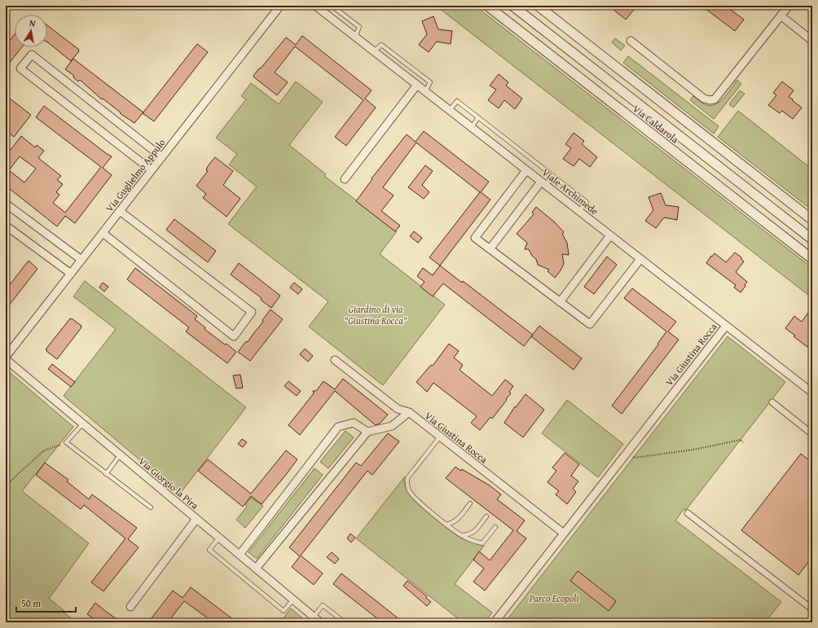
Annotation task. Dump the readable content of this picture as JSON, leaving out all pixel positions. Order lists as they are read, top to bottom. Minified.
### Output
{"streets":{"street":["Via Caldarola","Via Guglielmo Appulo","Viale Archimede","Via Giustina Rocca","Via Giorgio la Pira"]},"crossings":[["Via Guglielmo Appulo","Via Giorgio la Pira"],["Viale Archimede","Via Giustina Rocca"]],"parks":["Giardino di via \"Giustina Rocca\"","Parco Ecopoli"],"scale_bar":"50 m","north":"top"}
